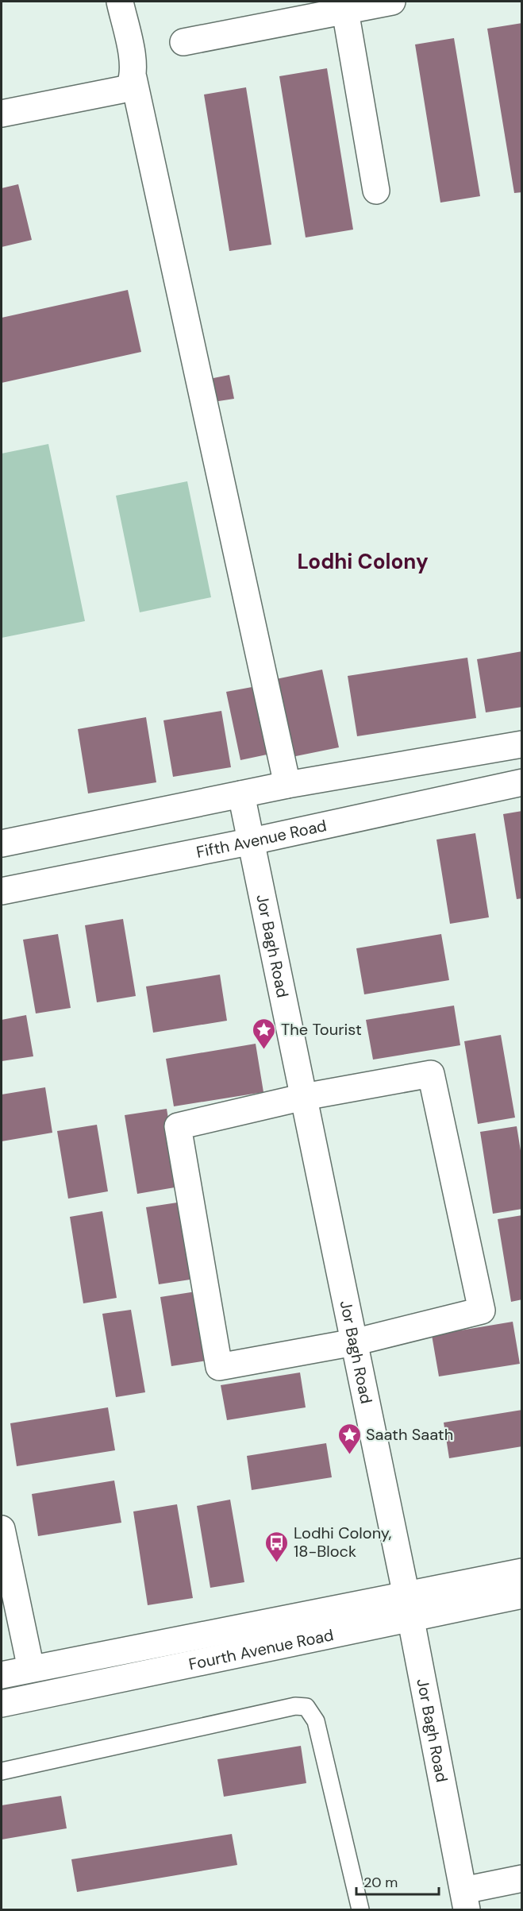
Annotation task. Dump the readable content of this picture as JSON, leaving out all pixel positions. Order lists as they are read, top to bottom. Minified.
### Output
{"streets":{"street":["Fifth Avenue Road","Jor Bagh Road","Fourth Avenue Road"]},"crossings":[["Fifth Avenue Road","Jor Bagh Road"],["Jor Bagh Road","Fourth Avenue Road"]],"districts":["Lodhi Colony"],"places":{"place":["The Tourist","Saath Saath"],"bus stop":["Lodhi Colony, 18-Block"]},"scale_bar":"20 m"}
